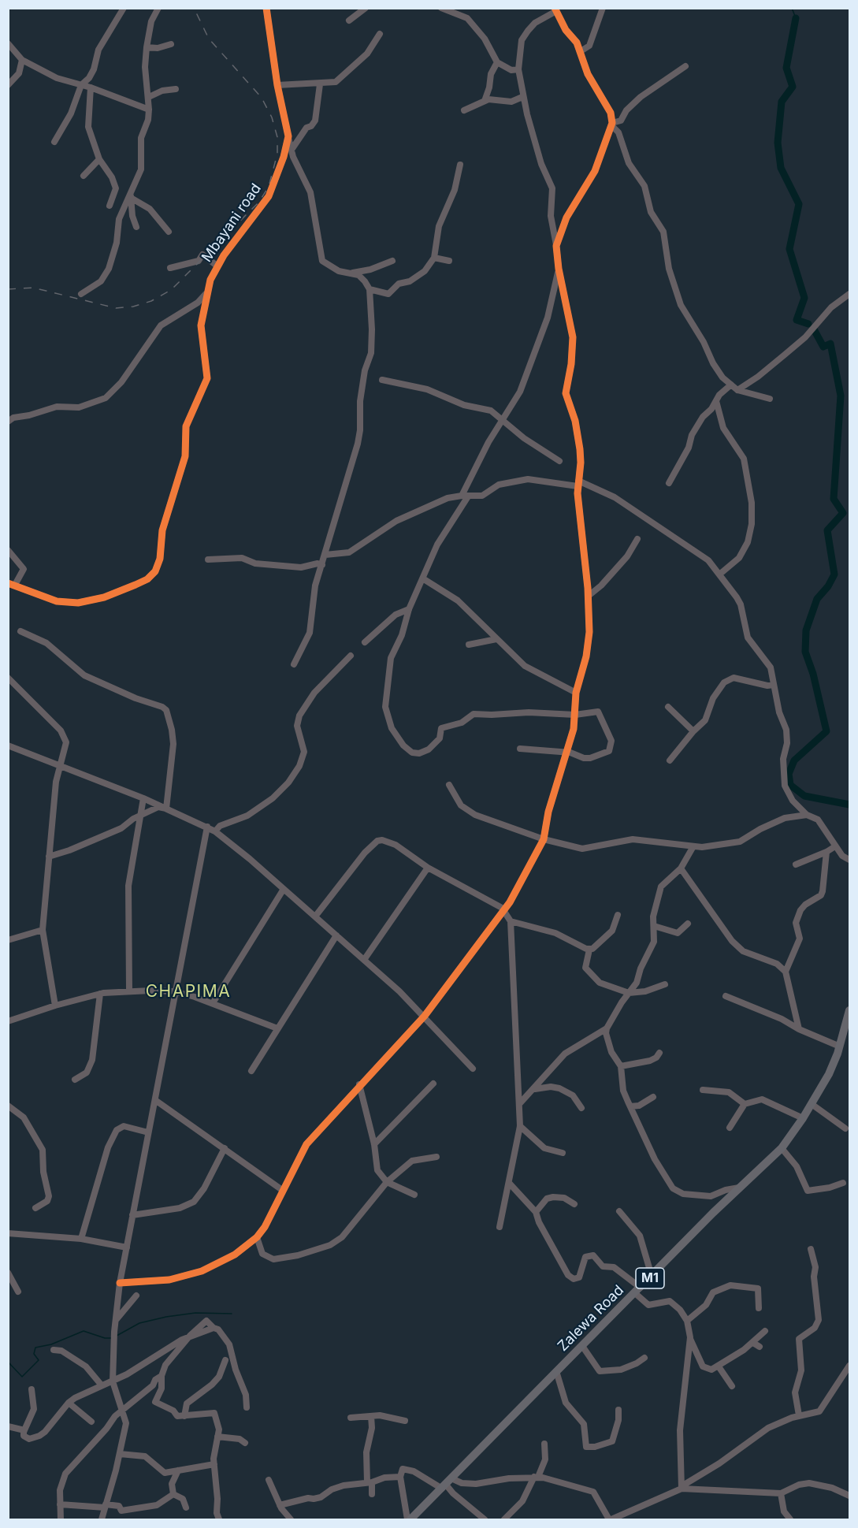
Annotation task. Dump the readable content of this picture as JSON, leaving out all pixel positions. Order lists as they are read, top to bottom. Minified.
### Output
{"streets":{"highway":["M1","Zalewa Road"],"street":["Mbayani road"]},"districts":["CHAPIMA"]}
